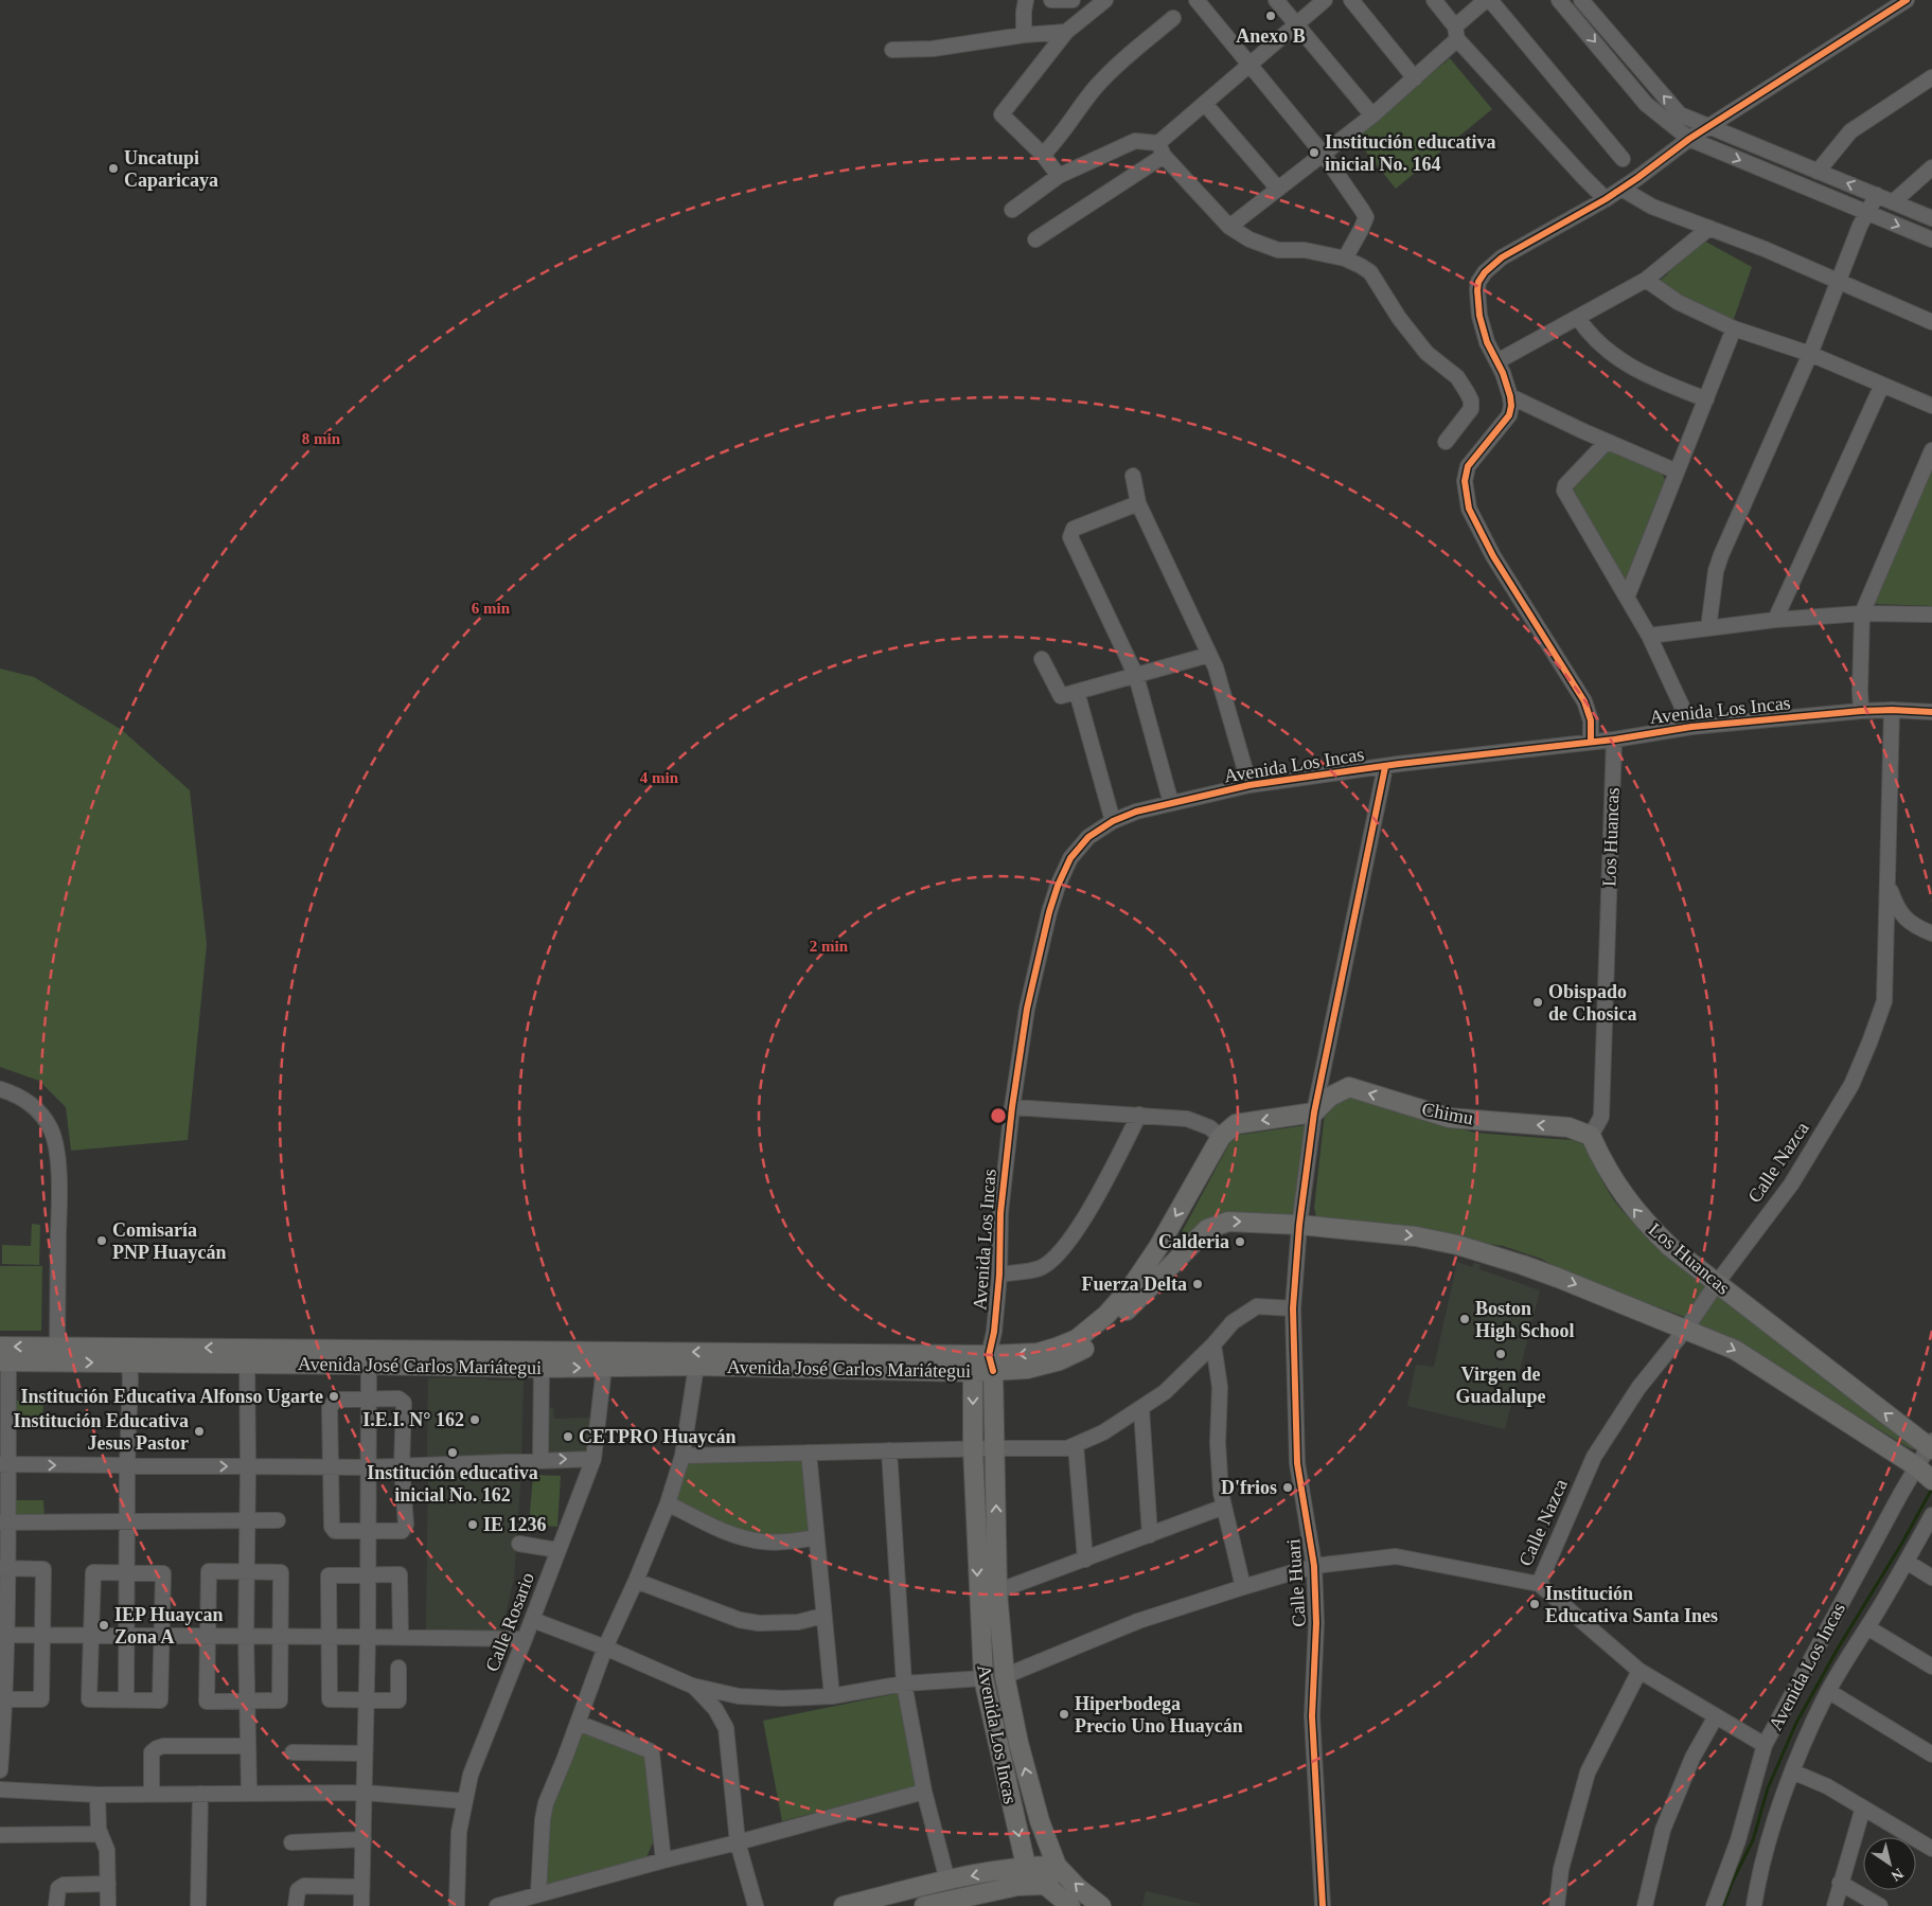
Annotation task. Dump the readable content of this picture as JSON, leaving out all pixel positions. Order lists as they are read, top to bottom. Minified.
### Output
{"streets":{"main road":["Avenida Los Incas","Los Huancas","Chimu","Avenida José Carlos Mariátegui"],"street":["Calle Nazca","Calle Huari","Calle Rosario"]},"crossings":[["Avenida Los Incas","Los Huancas"],["Avenida Los Incas","Calle Nazca"],["Avenida Los Incas","Avenida José Carlos Mariátegui"],["Avenida Los Incas","Calle Huari"],["Los Huancas","Chimu"],["Los Huancas","Calle Nazca"],["Chimu","Calle Huari"],["Calle Nazca","Avenida José Carlos Mariátegui"],["Avenida José Carlos Mariátegui","Calle Huari"],["Avenida José Carlos Mariátegui","Calle Rosario"]],"one_way":["Los Huancas","Chimu"],"places":["Anexo B","Institución educativa inicial No. 164","Uncatupi Caparicaya","Obispado de Chosica","Comisaría PNP Huaycán","Calderia","Fuerza Delta","Boston High School","Virgen de Guadalupe","Institución Educativa Alfonso Ugarte","I.E.I. N° 162","Institución Educativa Jesus Pastor","CETPRO Huaycán","Institución educativa inicial No. 162","D'frios","IE 1236","Institución Educativa Santa Ines","IEP Huaycan Zona A","Hiperbodega Precio Uno Huaycán"],"north":"bottom right","rings":["8 min","6 min","4 min","2 min"]}
